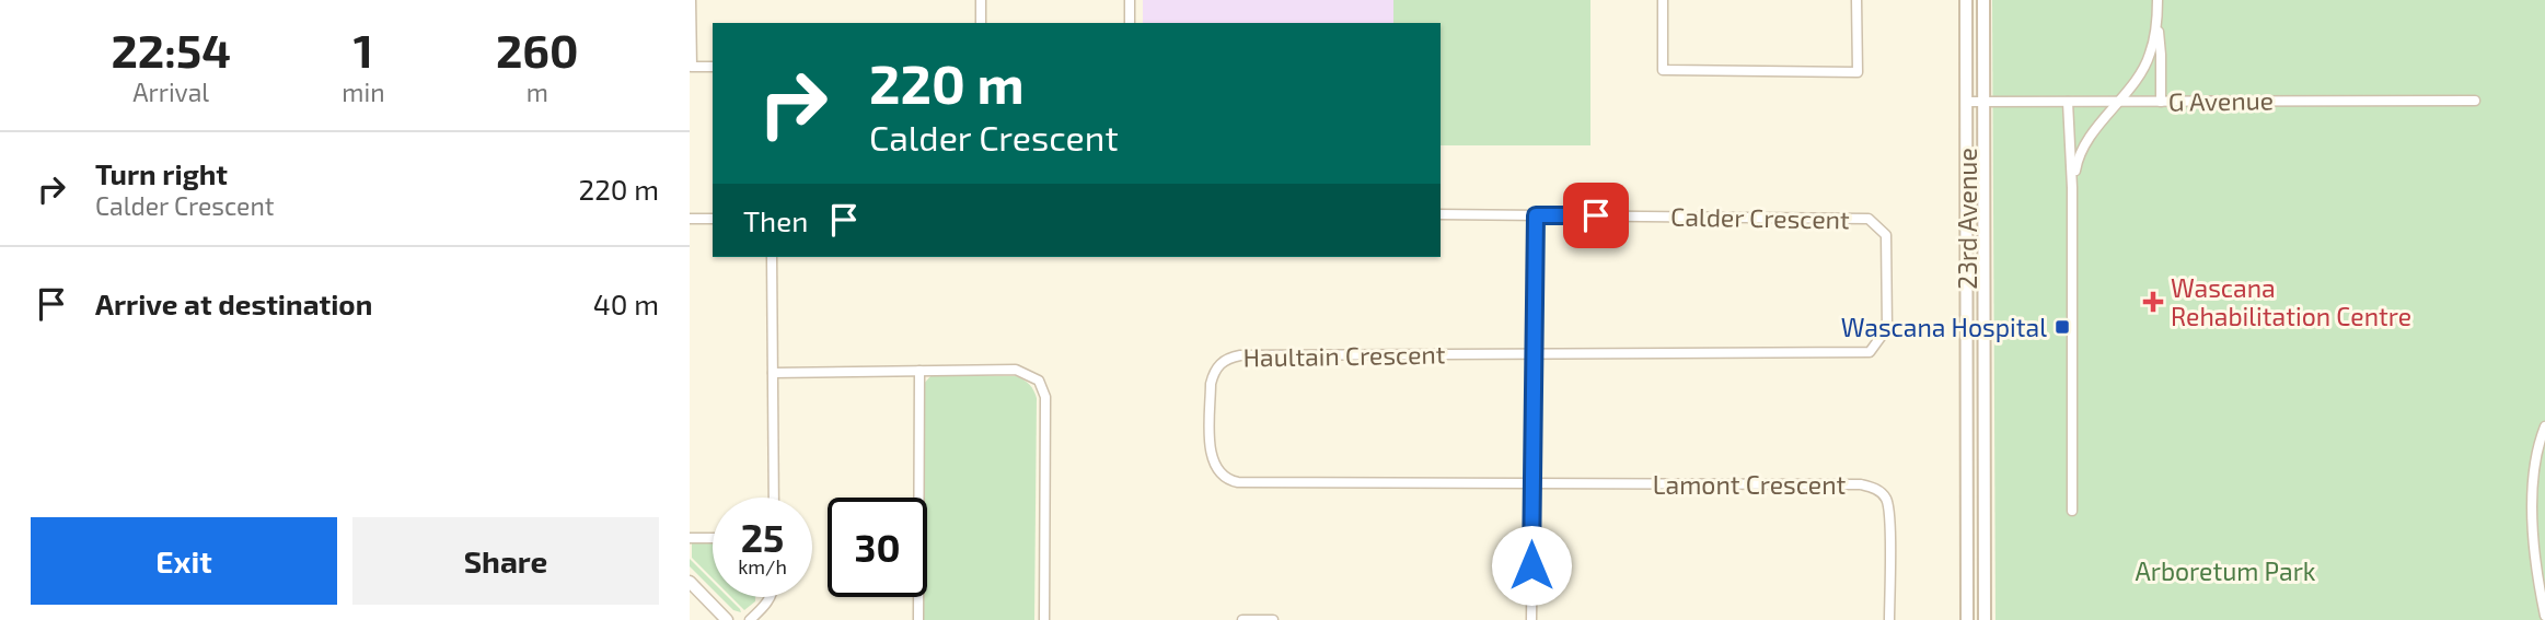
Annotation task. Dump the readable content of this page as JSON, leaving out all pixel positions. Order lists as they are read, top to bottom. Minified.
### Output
{"streets":{"main road":["23rd Avenue"],"street":["G Avenue","Calder Crescent","Haultain Crescent","Lamont Crescent"]},"crossings":[["G Avenue","23rd Avenue"],["Calder Crescent","Haultain Crescent"],["Haultain Crescent","Lamont Crescent"]],"parks":["Arboretum Park"],"places":{"health":["Wascana Rehabilitation Centre"],"transit":["Wascana Hospital"]},"page":{"eta":["22:54","Arrival","1","min","260","m"],"turn":["220 m","Calder Crescent"],"list":[{"name":"Turn right","note":"Calder Crescent","value":"220 m"},{"name":"Arrive at destination","value":"40 m"}],"then":"Then","speed":"25 km/h","limit":"30","buttons":["Exit","Share"]}}
